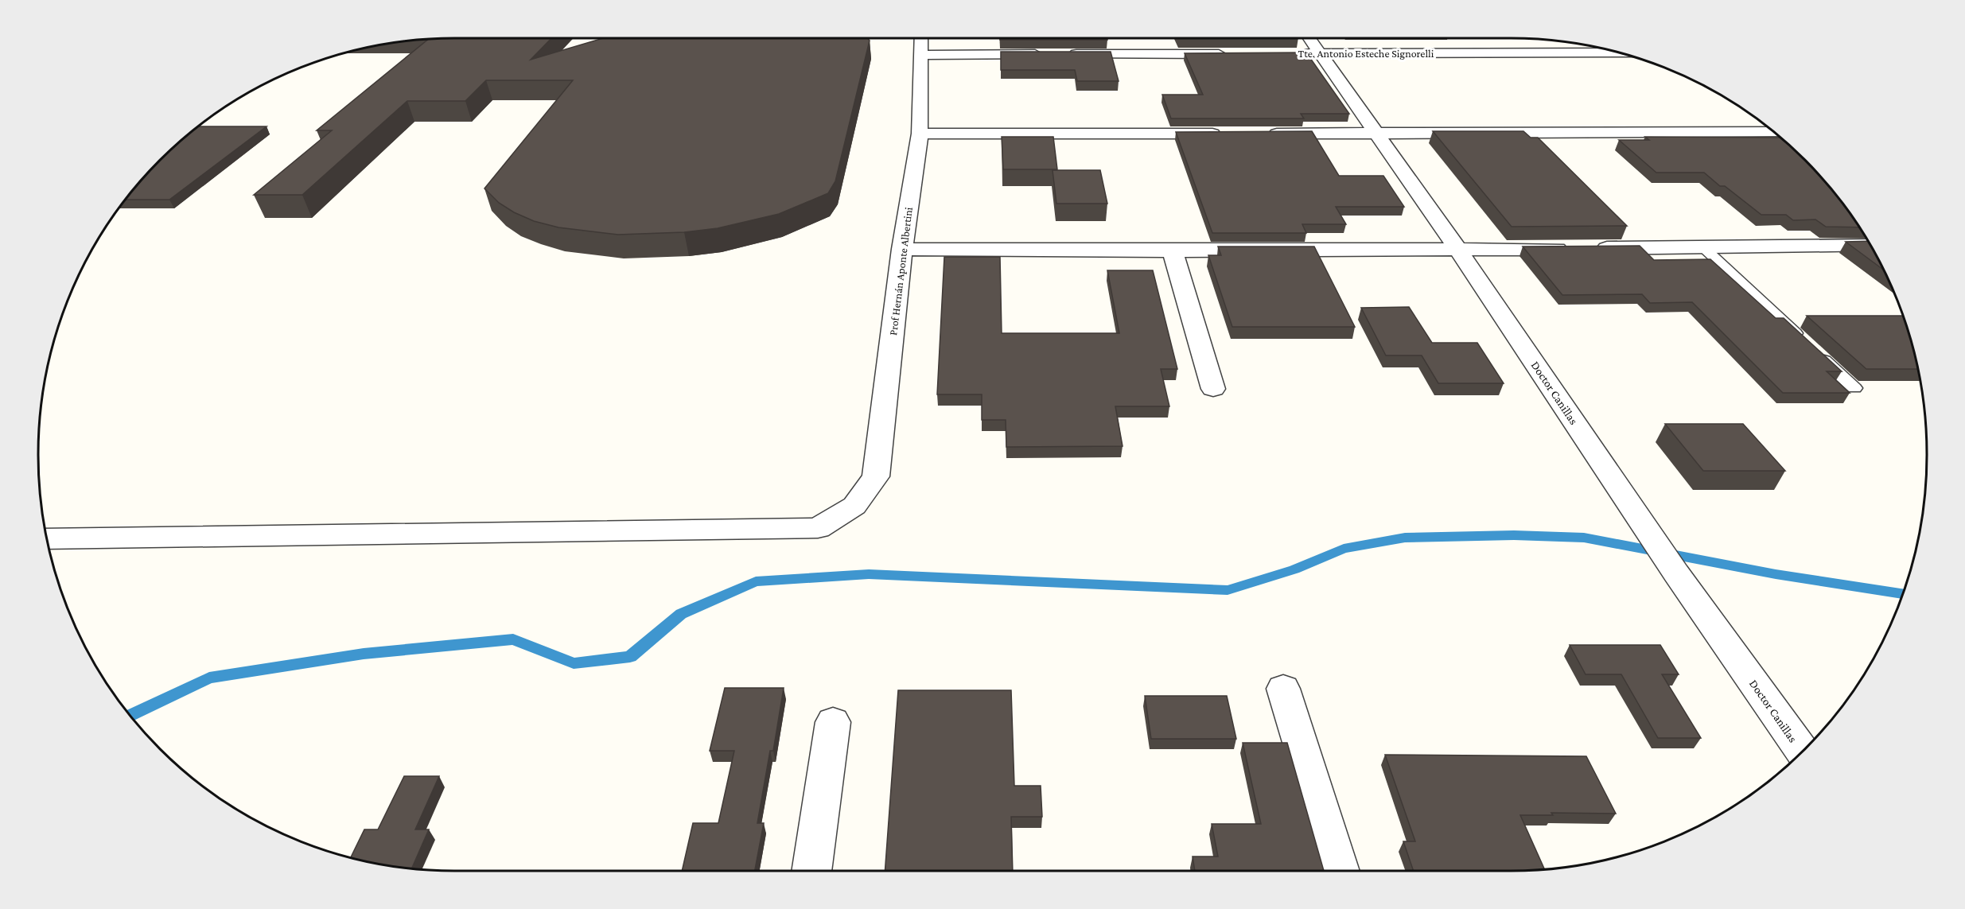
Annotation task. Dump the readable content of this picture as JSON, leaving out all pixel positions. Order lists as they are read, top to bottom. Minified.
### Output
{"streets":{"street":["Tte. Antonio Esteche Signorelli","Prof Hernán Aponte Albertini","Doctor Canillas"]},"crossings":[["Tte. Antonio Esteche Signorelli","Doctor Canillas"]]}
